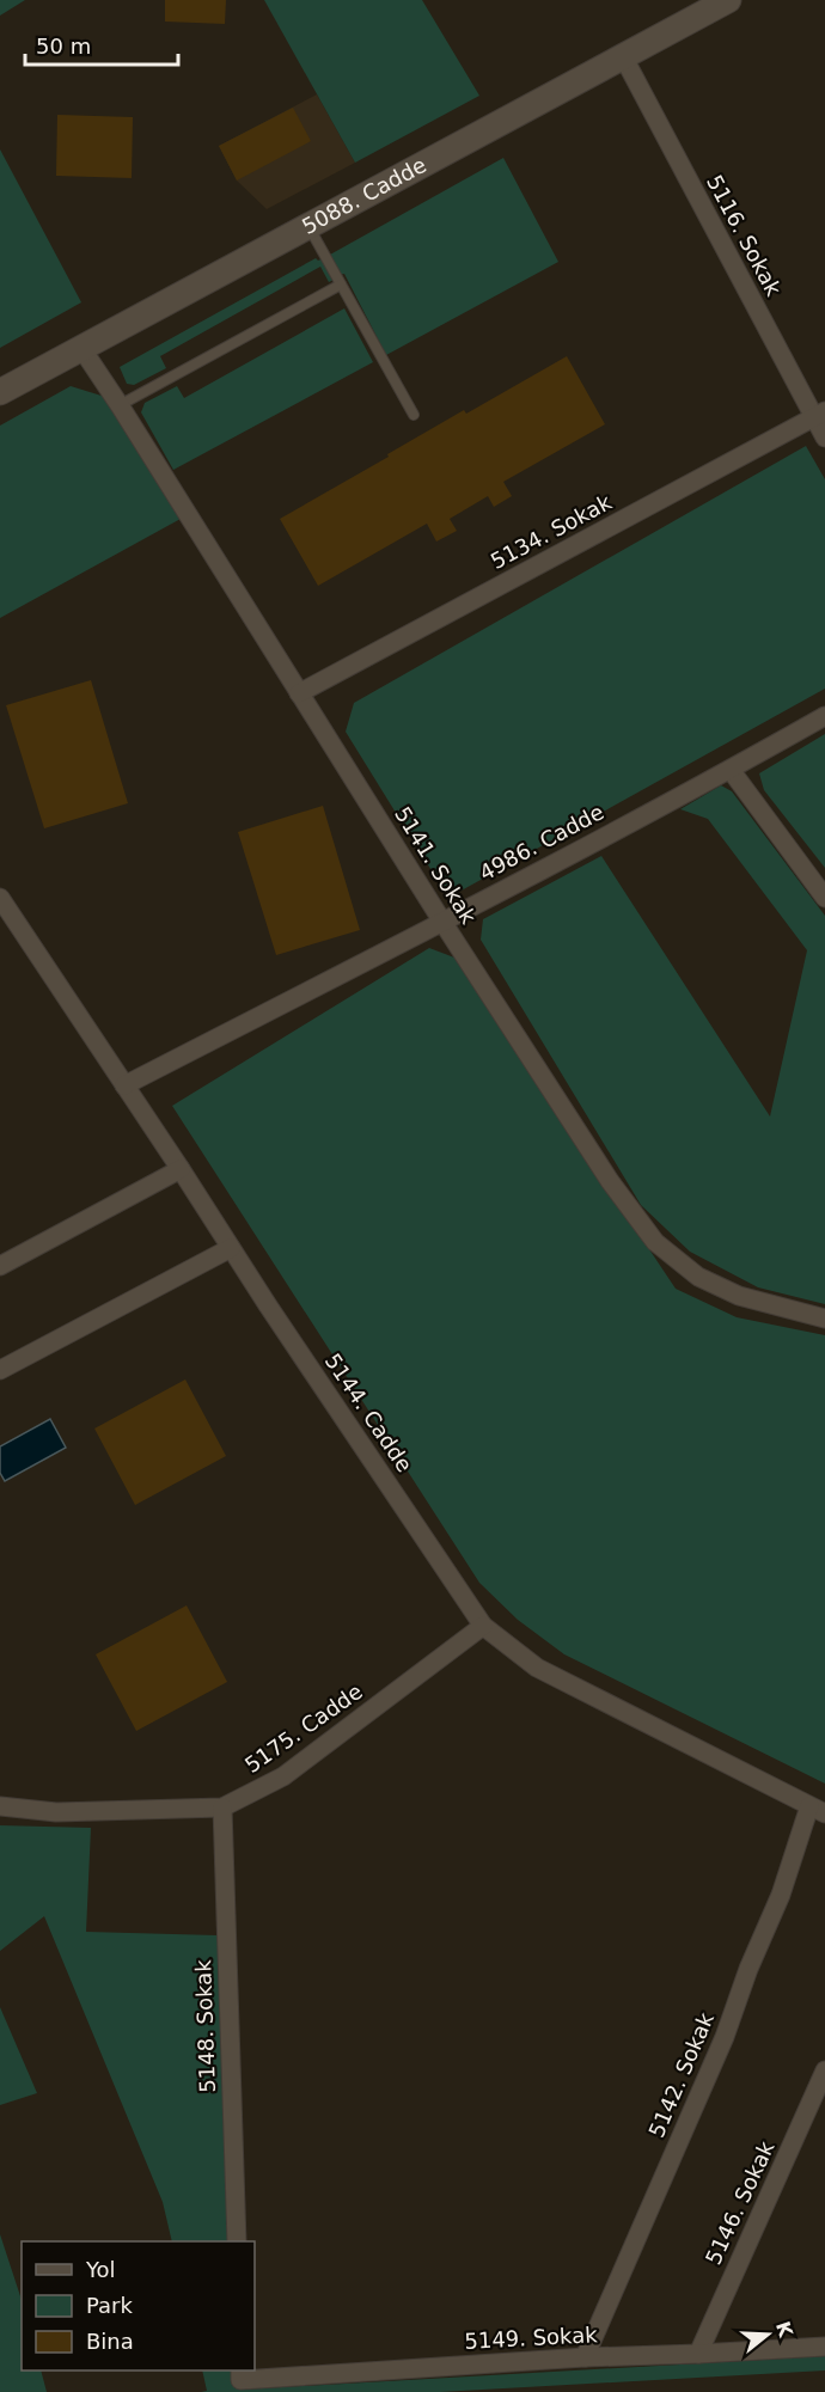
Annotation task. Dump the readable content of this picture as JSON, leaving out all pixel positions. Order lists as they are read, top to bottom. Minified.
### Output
{"streets":{"street":["5088. Cadde","5116. Sokak","5134. Sokak","4986. Cadde","5141. Sokak","5144. Cadde","5175. Cadde","5148. Sokak","5142. Sokak","5146. Sokak","5149. Sokak"]},"crossings":[["5088. Cadde","5116. Sokak"],["5088. Cadde","5141. Sokak"],["5116. Sokak","5134. Sokak"],["5134. Sokak","5141. Sokak"],["4986. Cadde","5141. Sokak"],["4986. Cadde","5144. Cadde"],["5144. Cadde","5175. Cadde"],["5144. Cadde","5142. Sokak"],["5175. Cadde","5148. Sokak"],["5142. Sokak","5149. Sokak"],["5146. Sokak","5149. Sokak"]],"legend":["Yol","Park","Bina"],"scale_bar":"50 m","north":"right"}
